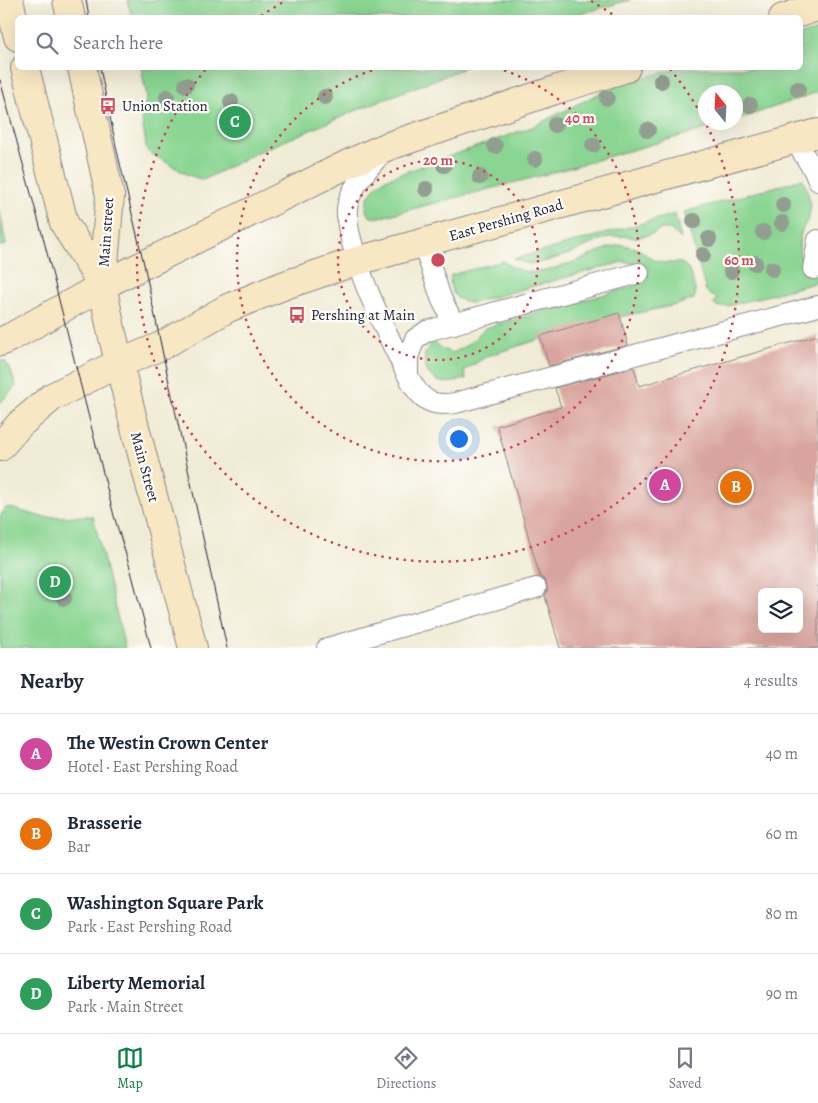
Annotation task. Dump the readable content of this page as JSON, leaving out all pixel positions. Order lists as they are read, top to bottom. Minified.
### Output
{"streets":{"main road":["East Pershing Road","Main street","Main Street"]},"crossings":[["East Pershing Road","Main Street"],["Main street","Main Street"]],"places":{"bus stop":["Union Station","Pershing at Main"]},"north":"top","page":{"search":"Search here","pins":["C","A","B","D"],"heading":["Nearby","4 results"],"list":[{"mark":"A","name":"The Westin Crown Center","note":"Hotel · East Pershing Road","value":"40 m"},{"mark":"B","name":"Brasserie","note":"Bar","value":"60 m"},{"mark":"C","name":"Washington Square Park","note":"Park · East Pershing Road","value":"80 m"},{"mark":"D","name":"Liberty Memorial","note":"Park · Main Street","value":"90 m"}],"nav":["Map","Directions","Saved"]},"rings":["40 m","20 m","60 m"]}
